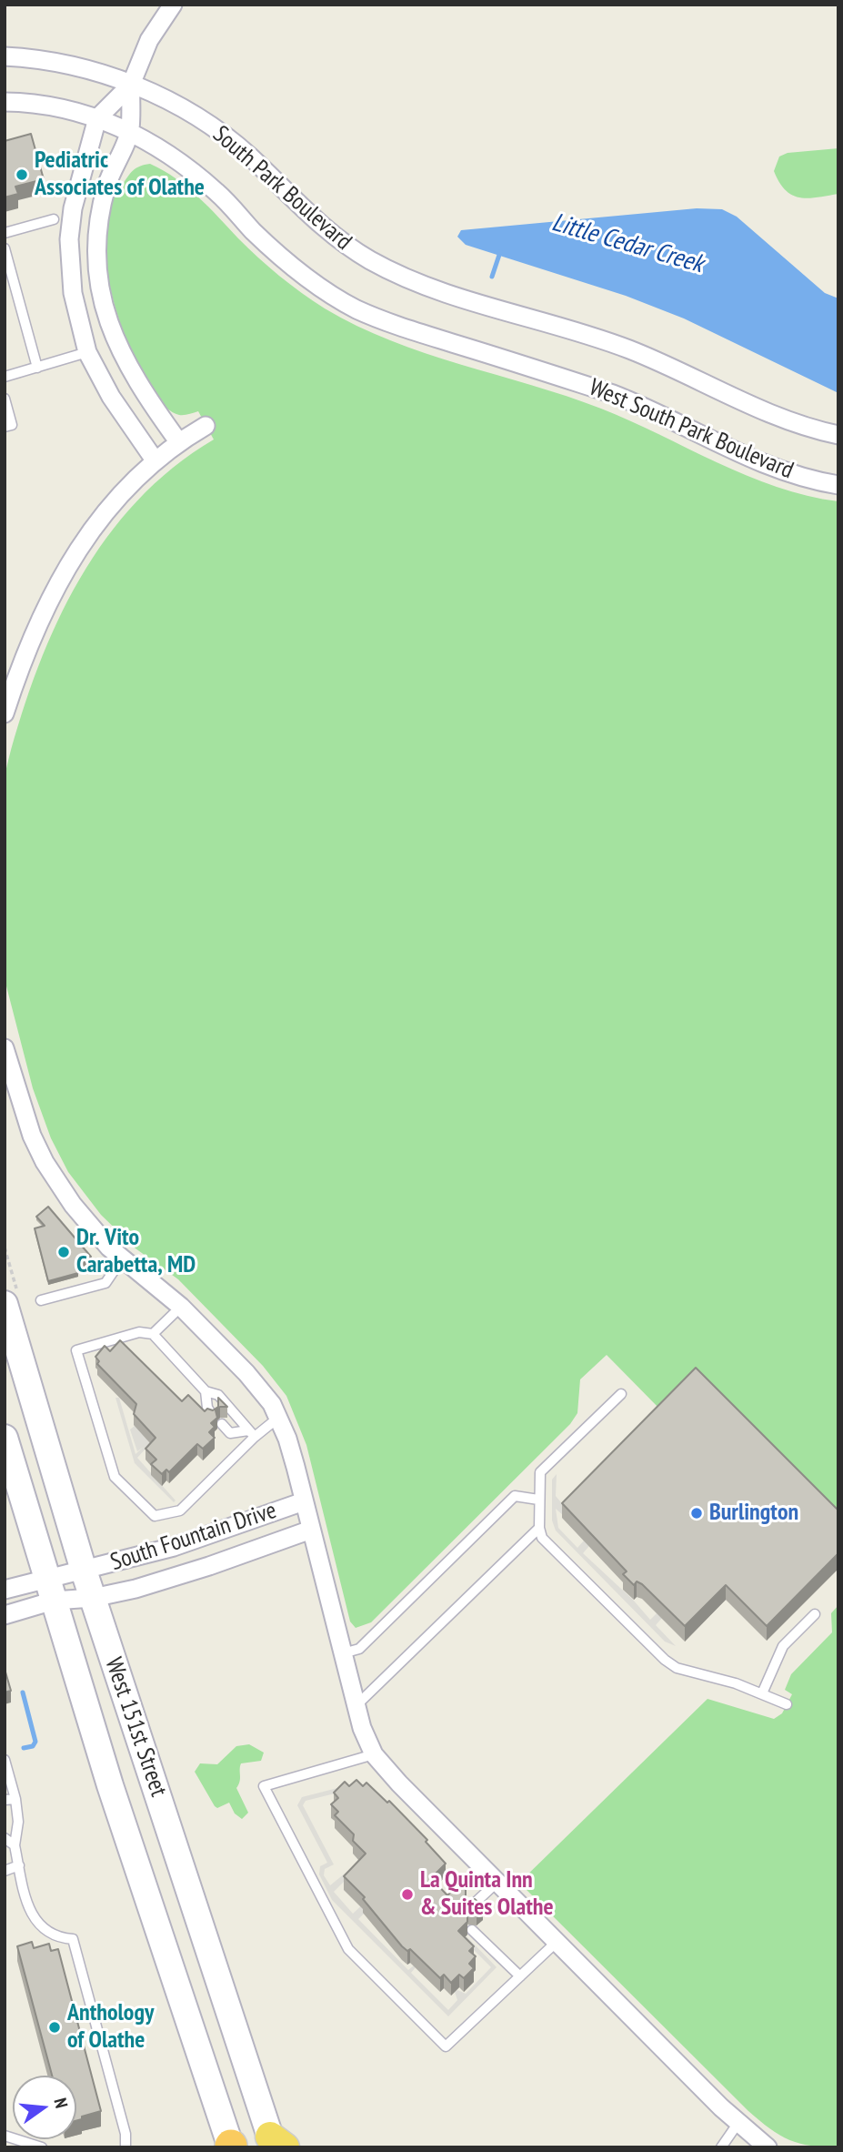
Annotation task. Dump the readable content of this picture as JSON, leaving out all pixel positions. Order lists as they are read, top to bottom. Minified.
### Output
{"streets":{"main road":["West 151st Street"],"street":["South Park Boulevard","West South Park Boulevard","South Fountain Drive"]},"crossings":[["South Park Boulevard","West South Park Boulevard"],["South Fountain Drive","West 151st Street"]],"water":["Little Cedar Creek"],"places":["Pediatric Associates of Olathe","Dr. Vito Carabetta, MD","Burlington","La Quinta Inn & Suites Olathe","Anthology of Olathe"],"north":"right"}
